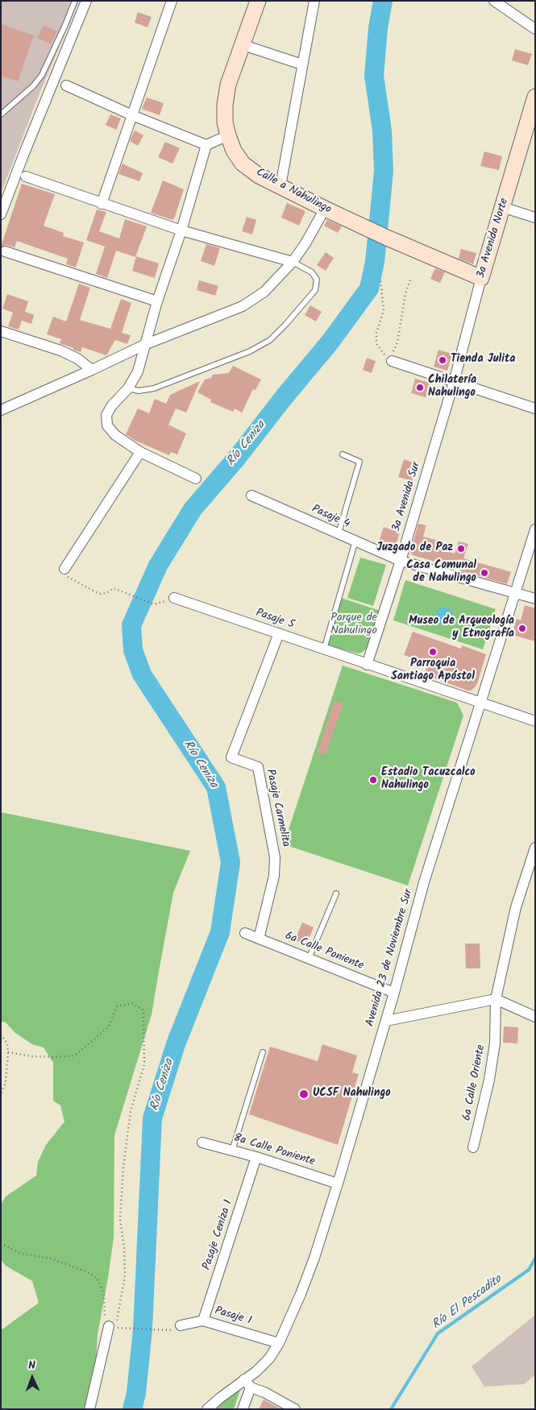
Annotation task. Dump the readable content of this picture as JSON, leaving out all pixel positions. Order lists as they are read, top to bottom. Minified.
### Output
{"streets":{"street":["Calle a Nahulingo","3a Avenida Norte","3a Avenida Sur","Pasaje 4","Pasaje 5","Pasaje Carmelita","6a Calle Poniente","Avenida 23 de Noviembre Sur","6a Calle Oriente","8a Calle Poniente","Pasaje Ceniza 1","Pasaje 1"]},"crossings":[["Calle a Nahulingo","3a Avenida Norte"],["3a Avenida Norte","3a Avenida Sur"],["3a Avenida Sur","Pasaje 4"],["3a Avenida Sur","Pasaje 5"],["Pasaje 4","Avenida 23 de Noviembre Sur"],["Pasaje 5","Pasaje Carmelita"],["Pasaje 5","Avenida 23 de Noviembre Sur"],["Pasaje Carmelita","6a Calle Poniente"],["6a Calle Poniente","Avenida 23 de Noviembre Sur"],["Avenida 23 de Noviembre Sur","8a Calle Poniente"],["Avenida 23 de Noviembre Sur","Pasaje 1"],["8a Calle Poniente","Pasaje Ceniza 1"],["Pasaje Ceniza 1","Pasaje 1"]],"water":["Río Ceniza","Río El Pescadito"],"parks":["Parque de Nahulingo"],"places":["Tienda Julita","Chilatería Nahulingo","Juzgado de Paz","Casa Comunal de Nahulingo","Museo de Arqueología y Etnografía","Parroquia Santiago Apóstol","Estadio Tacuzcalco Nahulingo","UCSF Nahulingo"],"north":"top"}
